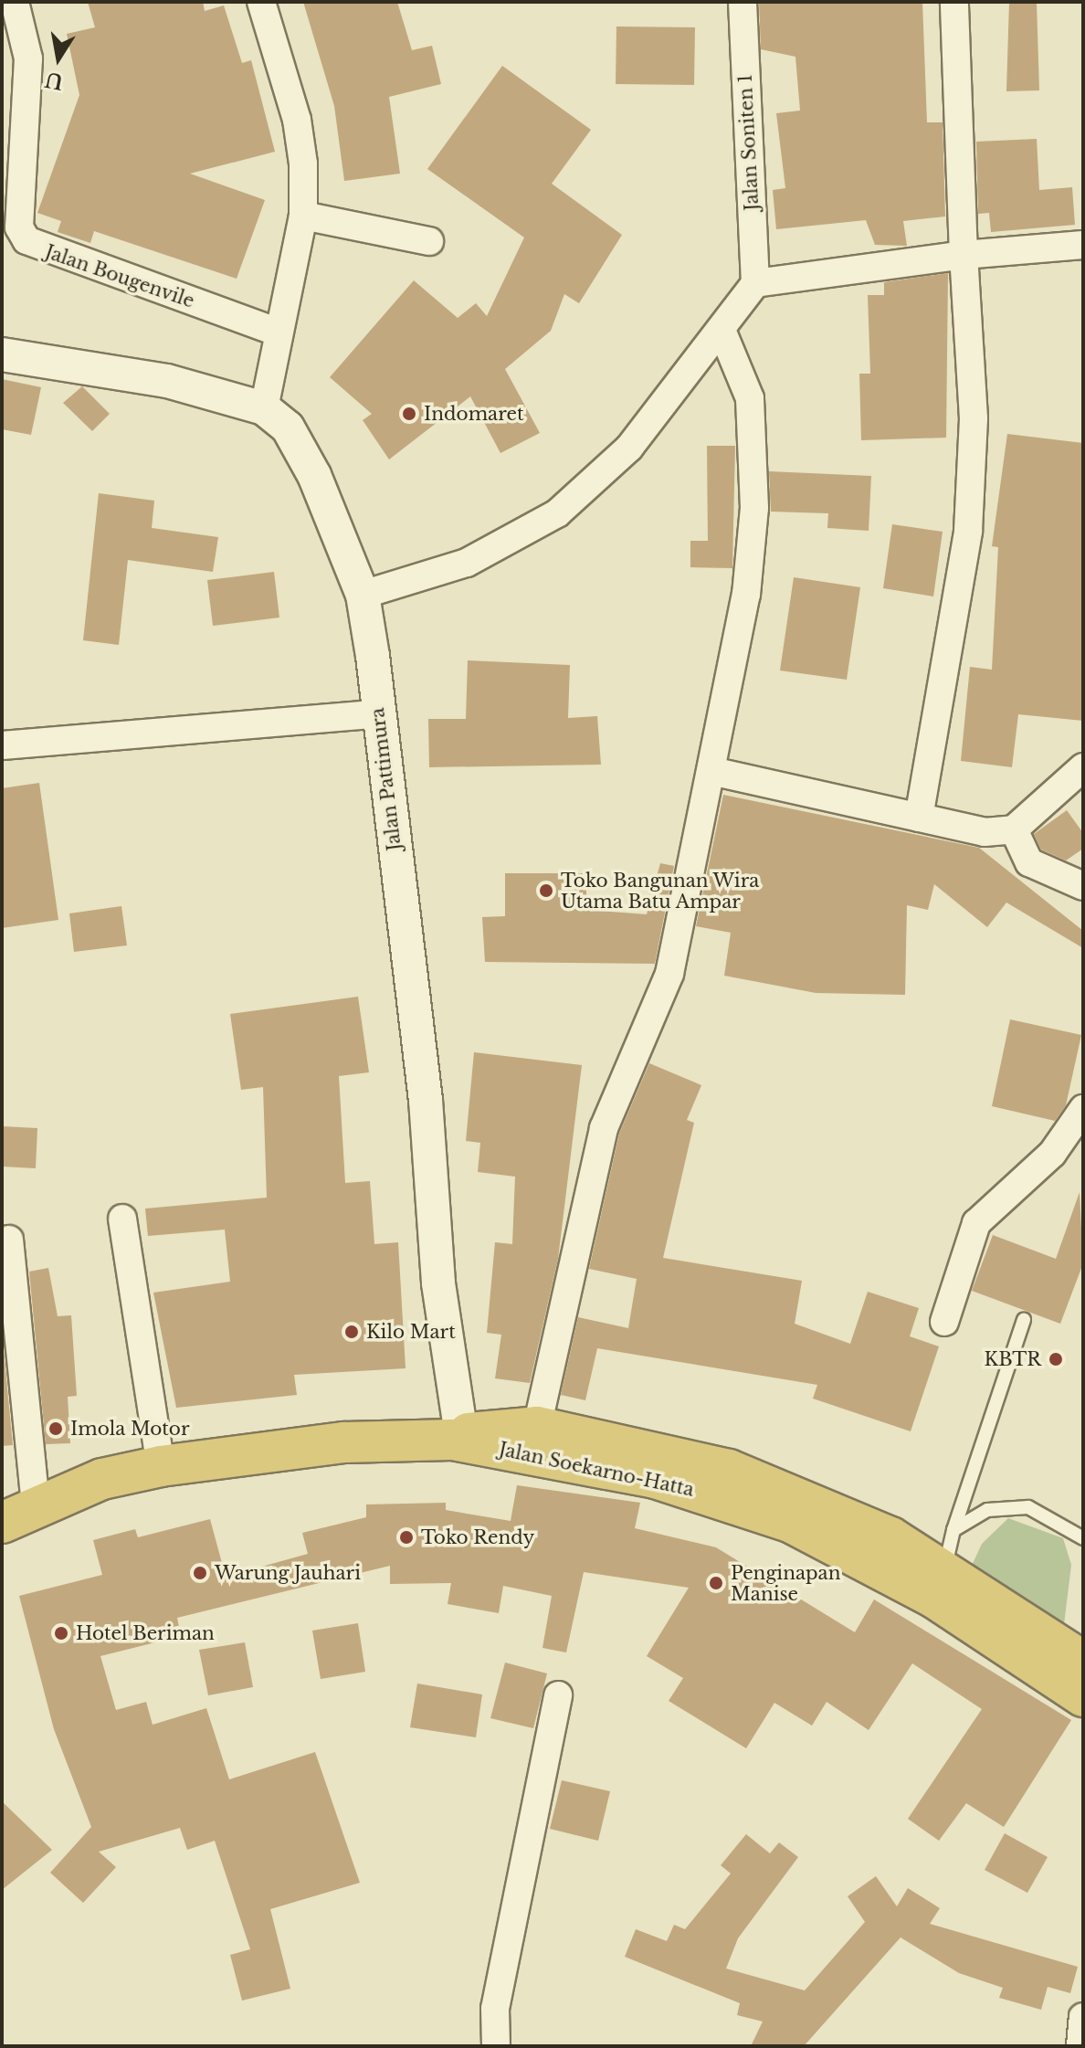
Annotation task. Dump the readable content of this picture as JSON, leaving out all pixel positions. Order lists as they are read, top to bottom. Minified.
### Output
{"streets":{"highway":["Jalan Soekarno-Hatta"],"street":["Jalan Soniten 1","Jalan Bougenvile","Jalan Pattimura"]},"crossings":[["Jalan Pattimura","Jalan Soekarno-Hatta"]],"places":["Indomaret","Toko Bangunan Wira Utama Batu Ampar","Kilo Mart","KBTR","Imola Motor","Toko Rendy","Warung Jauhari","Penginapan Manise","Hotel Beriman"],"north":"bottom"}
